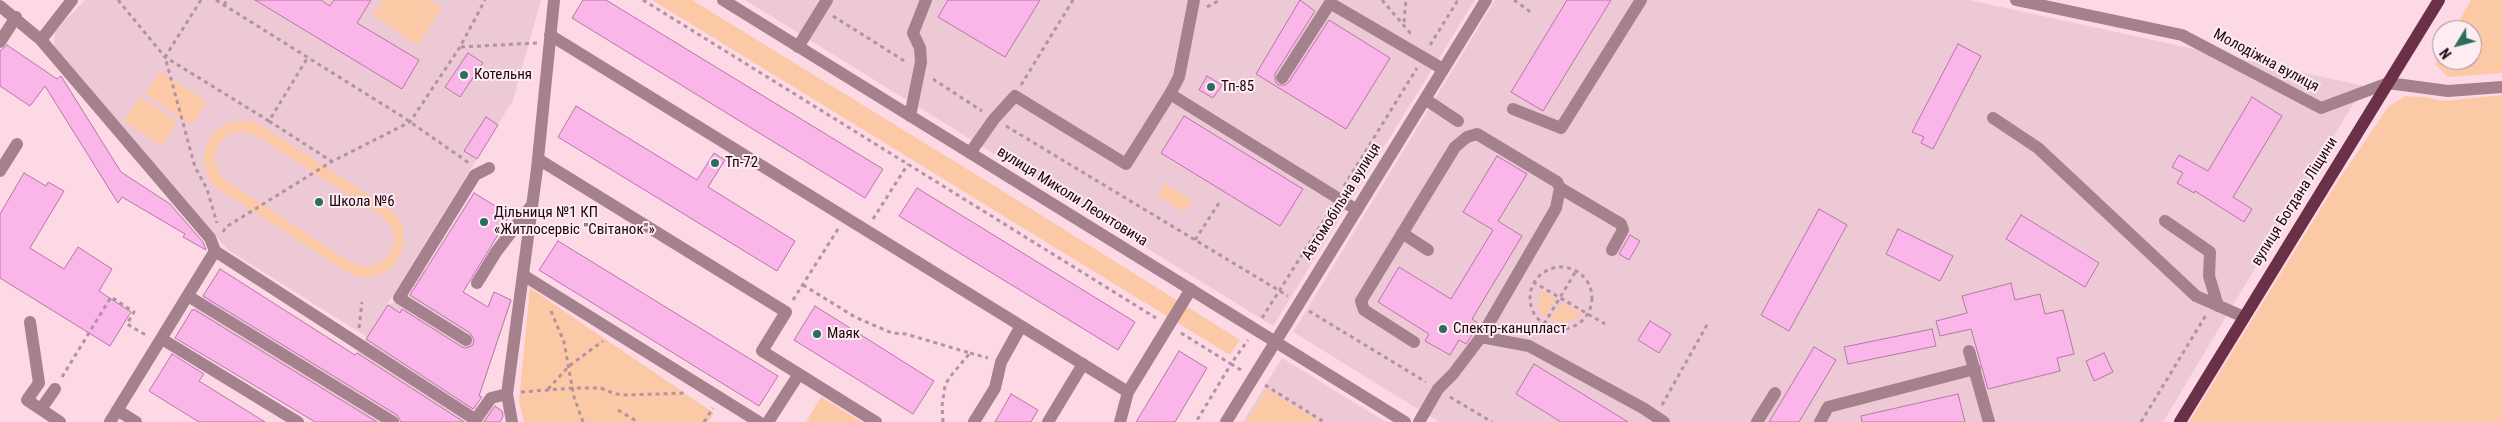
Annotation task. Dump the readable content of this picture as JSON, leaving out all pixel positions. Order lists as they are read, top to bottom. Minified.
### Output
{"streets":{"main road":["вулиця Богдана Ліщини"],"street":["Молодіжна вулиця","вулиця Миколи Леонтовича","Автомобільна вулиця"]},"crossings":[["Молодіжна вулиця","вулиця Богдана Ліщини"],["вулиця Миколи Леонтовича","Автомобільна вулиця"]],"places":["Котельня","Тп-85","Тп-72","Школа №6","Дільниця №1 КП «Житлосервіс \"Світанок\"»","Спектр-канцпласт","Маяк"],"north":"bottom left"}
